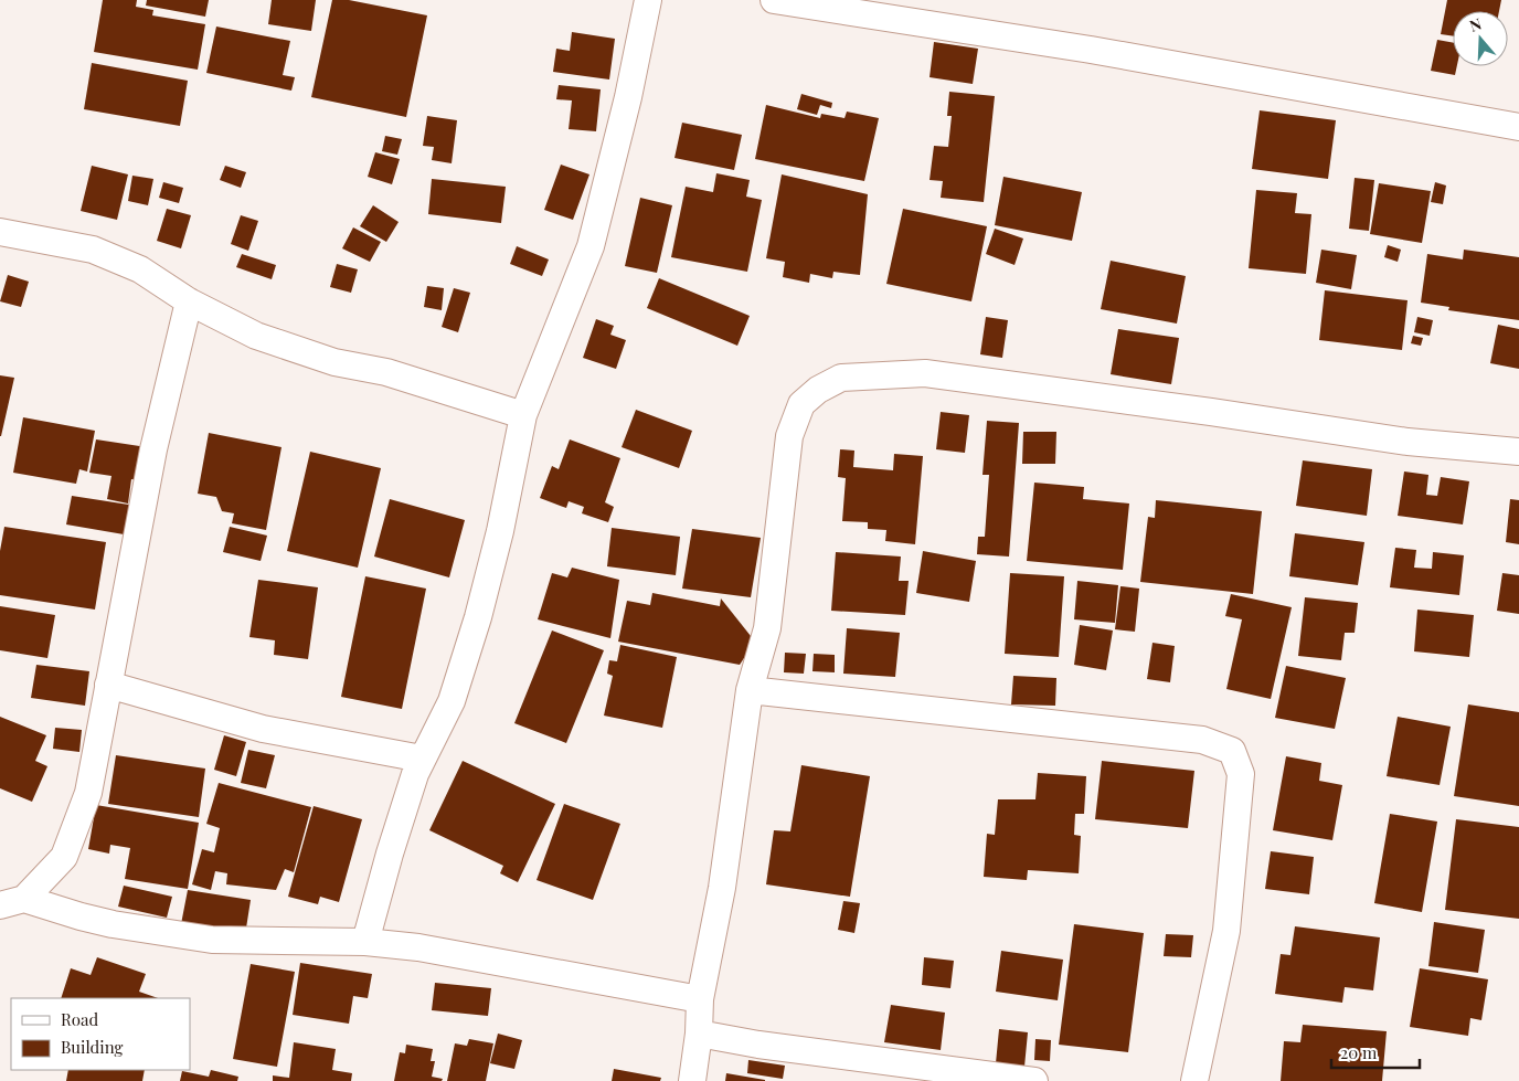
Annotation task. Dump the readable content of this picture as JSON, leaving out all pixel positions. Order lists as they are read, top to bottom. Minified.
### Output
{"legend":["Road","Building"],"scale_bar":"20 m","north":"top"}
